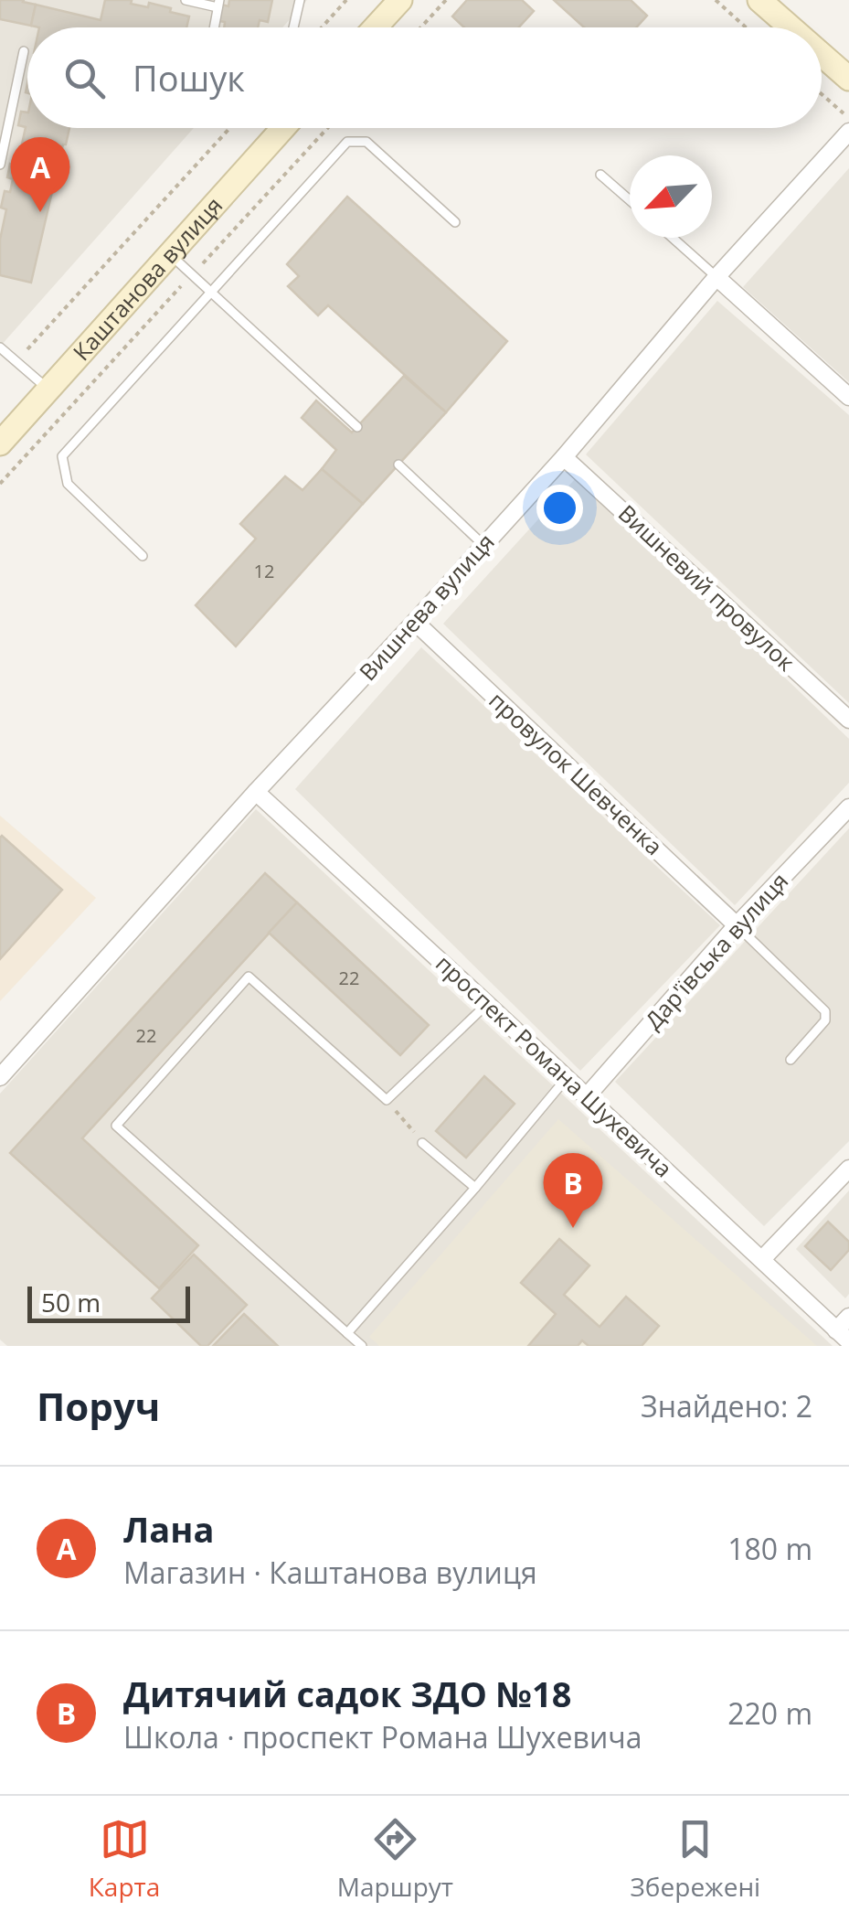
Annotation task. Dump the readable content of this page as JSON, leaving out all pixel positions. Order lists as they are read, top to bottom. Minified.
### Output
{"streets":{"street":["Каштанова вулиця","Вишневий провулок","Вишнева вулиця","провулок Шевченка","Дар'ївська вулиця","проспект Романа Шухевича"]},"crossings":[["Вишневий провулок","Вишнева вулиця"],["Вишнева вулиця","провулок Шевченка"],["Вишнева вулиця","проспект Романа Шухевича"],["провулок Шевченка","Дар'ївська вулиця"],["Дар'ївська вулиця","проспект Романа Шухевича"]],"house_numbers":["12","22","22"],"scale_bar":"50 m","north":"bottom left","page":{"search":"Пошук","pins":["A","B"],"scale":"50 m","heading":["Поруч","Знайдено: 2"],"list":[{"mark":"A","name":"Лана","note":"Магазин · Каштанова вулиця","value":"180 m"},{"mark":"B","name":"Дитячий садок ЗДО №18","note":"Школа · проспект Романа Шухевича","value":"220 m"}],"nav":["Карта","Маршрут","Збережені"]}}
